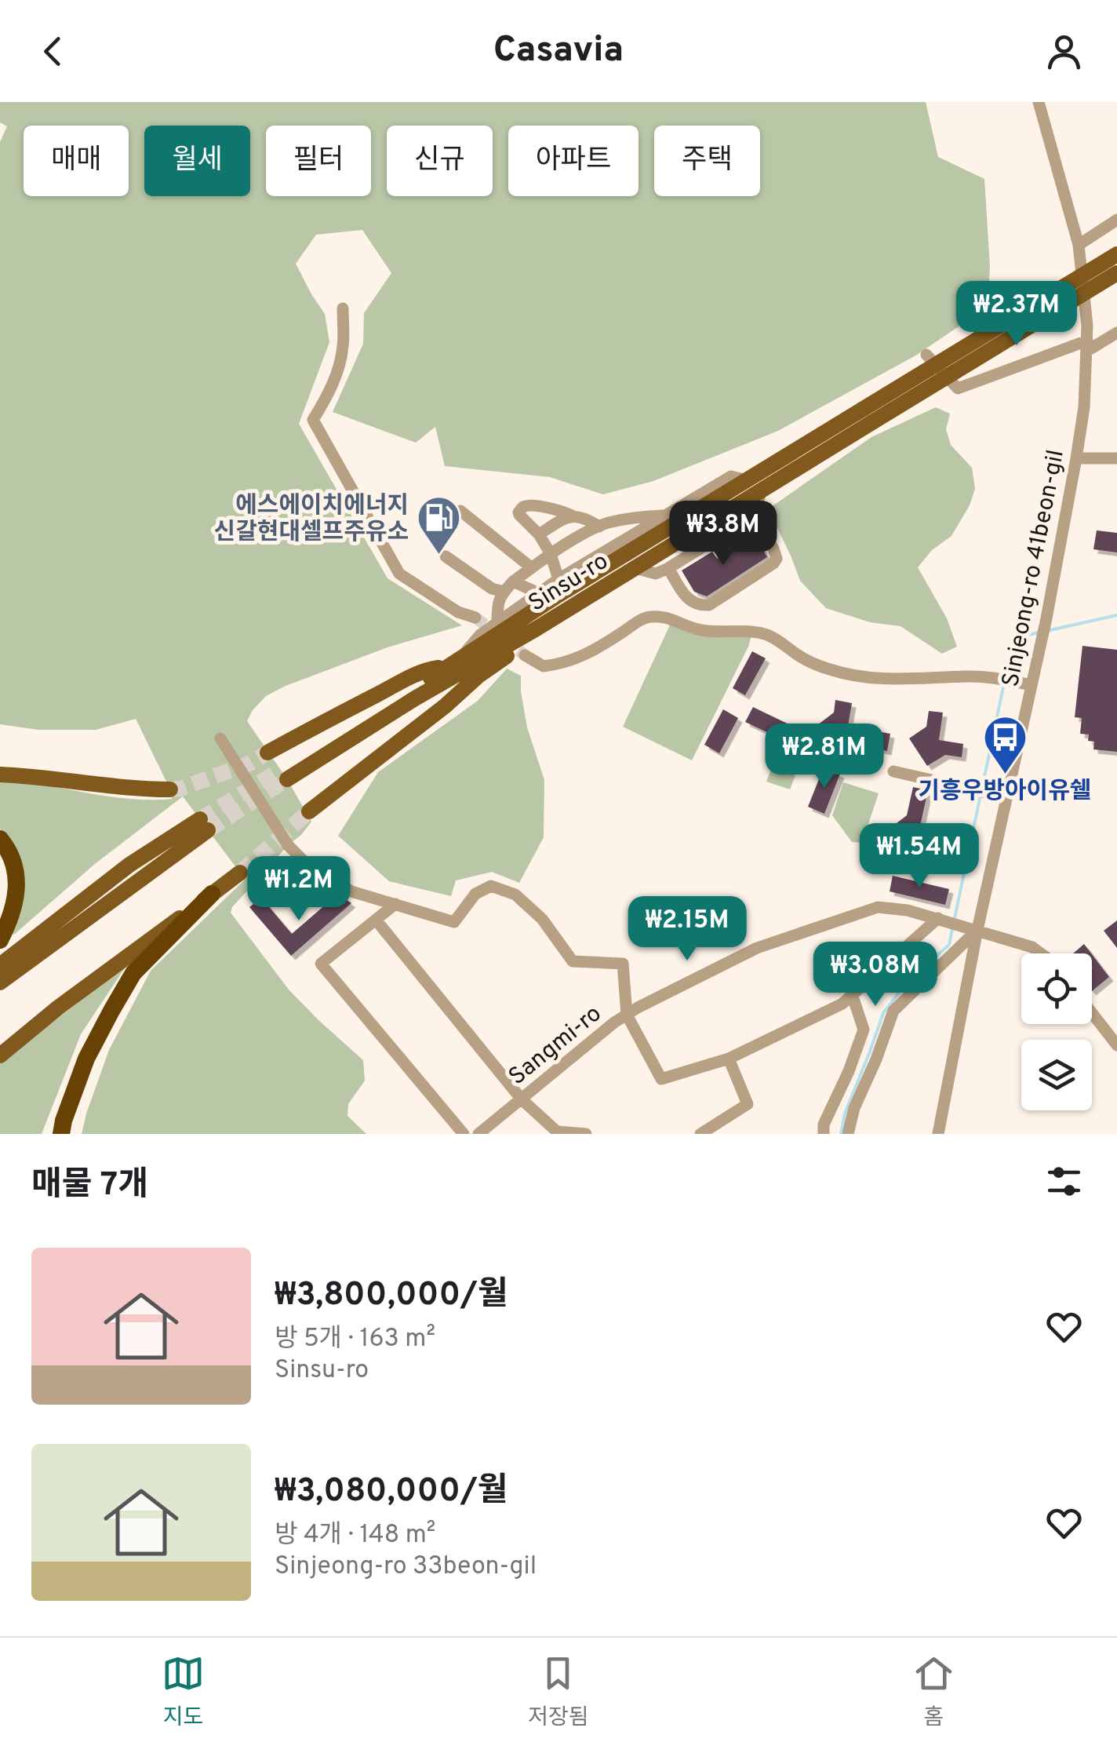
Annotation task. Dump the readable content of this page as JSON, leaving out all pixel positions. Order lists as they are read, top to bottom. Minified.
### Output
{"streets":{"main road":["Sinsu-ro"],"street":["Sinjeong-ro 41beon-gil","Sangmi-ro"]},"crossings":[["Sinjeong-ro 41beon-gil","Sangmi-ro"]],"places":{"fuel station":["에스에이치에너지 신갈현대셀프주유소"],"bus stop":["기흥우방아이유쉘"]},"page":{"header":"Casavia","chip":["매매","월세","필터","신규","아파트","주택"],"price":["₩2.37M","₩3.8M","₩2.81M","₩1.54M","₩1.2M","₩2.15M","₩3.08M"],"heading":"매물 7개","list":[{"name":"₩3,800,000/월","note":"방 5개 · 163 m² · Sinsu-ro"},{"name":"₩3,080,000/월","note":"방 4개 · 148 m² · Sinjeong-ro 33beon-gil"}],"tabs":["지도","저장됨","홈"]}}
